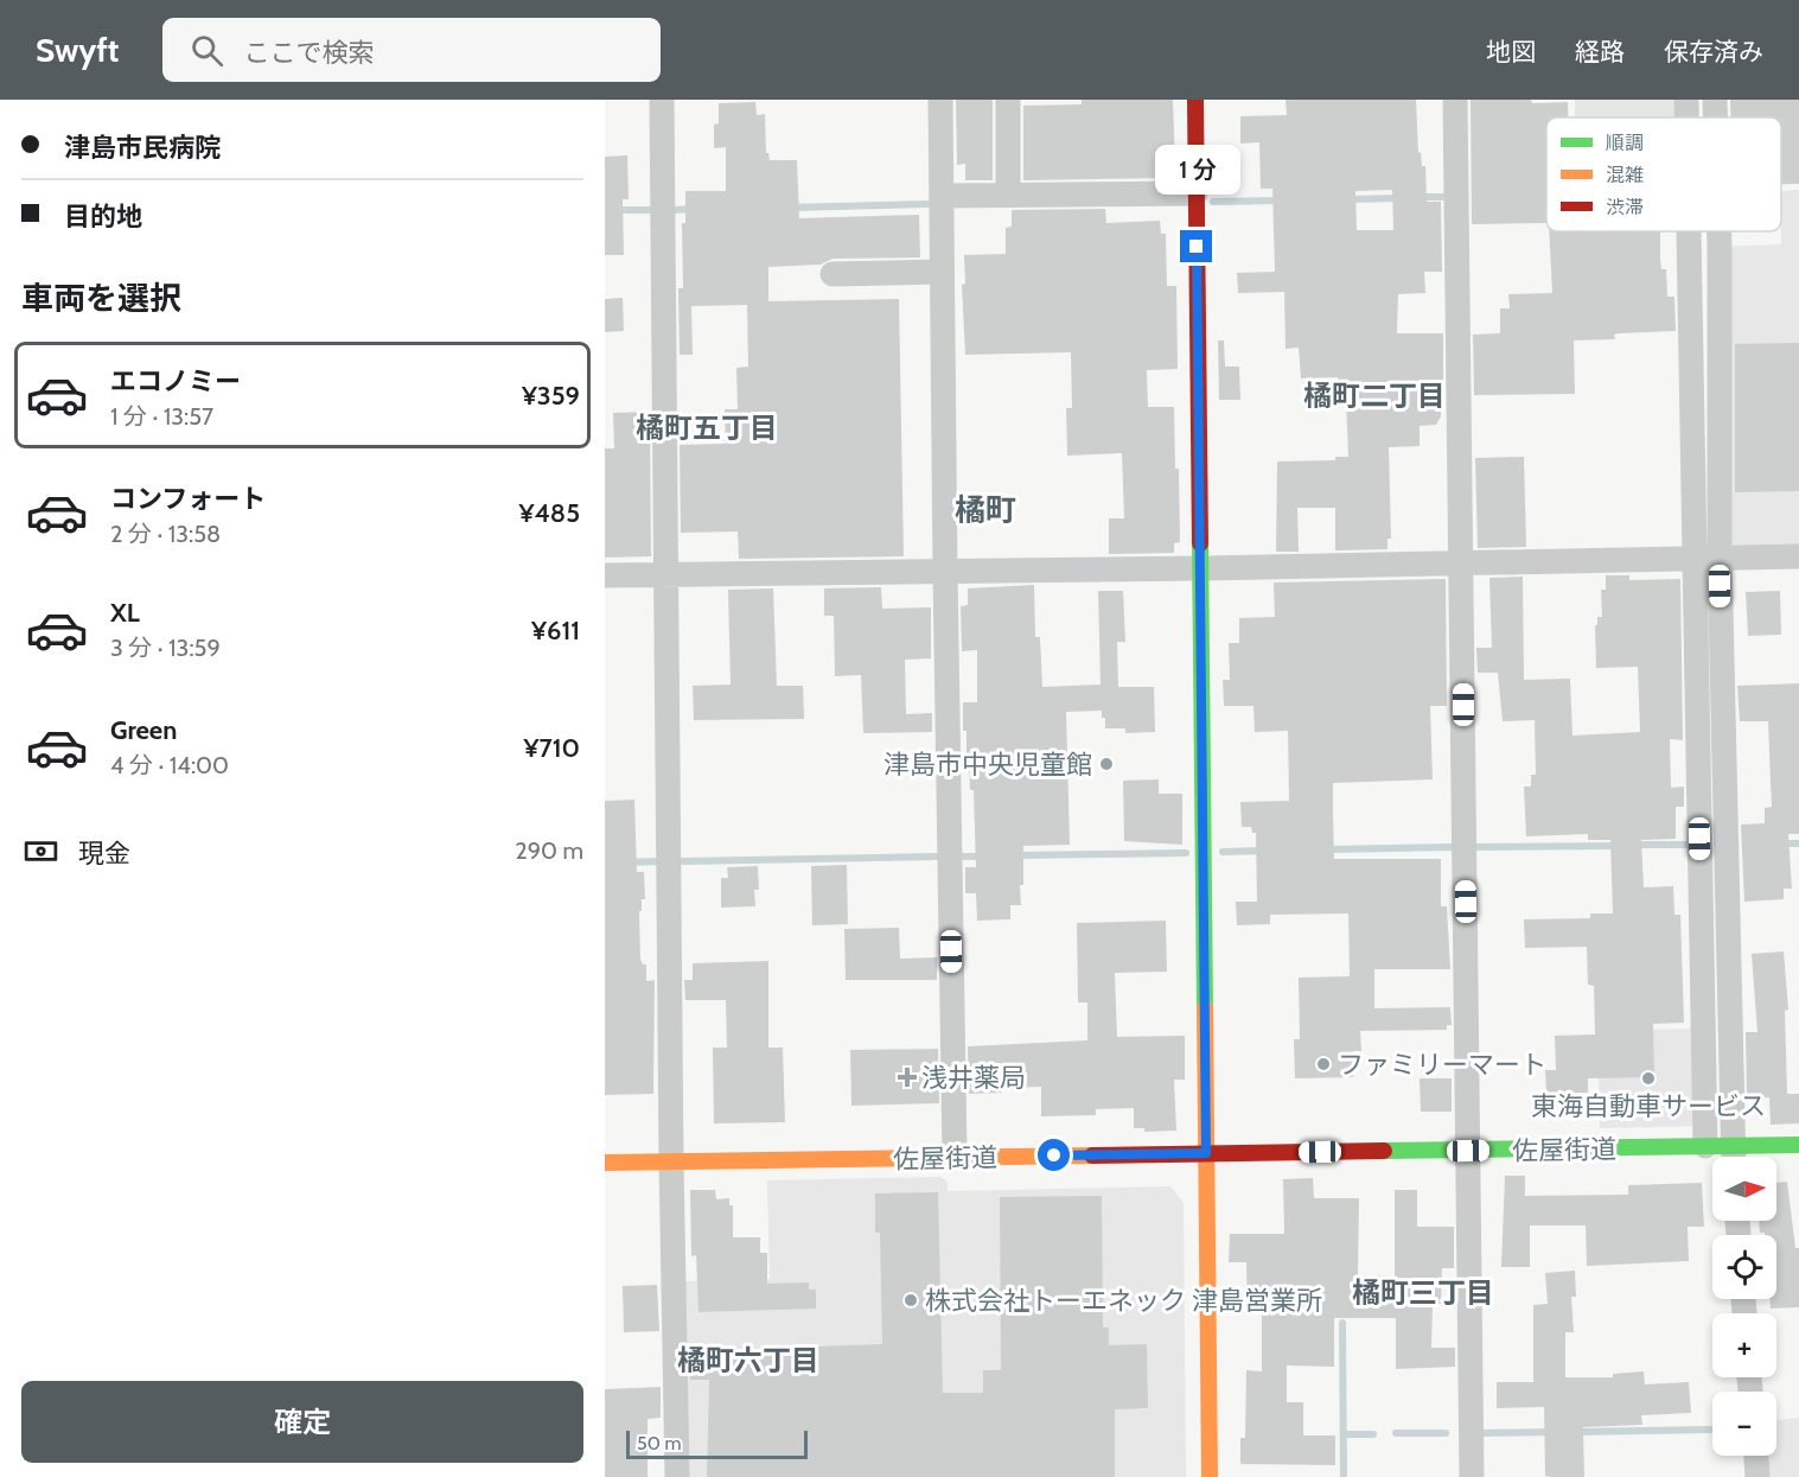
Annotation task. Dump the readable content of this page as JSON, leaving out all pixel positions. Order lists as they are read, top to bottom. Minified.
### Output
{"streets":{"street":["佐屋街道"]},"districts":["橘町二丁目","橘町五丁目","橘町","橘町三丁目","橘町六丁目"],"places":{"other":["津島市中央児童館","ファミリーマート","東海自動車サービス","株式会社トーエネック 津島営業所"],"health":["浅井薬局"]},"legend":["順調","混雑","渋滞"],"scale_bar":"50 m","north":"right","page":{"header":"Swyft","search":"ここで検索","nav":["地図","経路","保存済み"],"banner":["津島市民病院","目的地"],"bubble":"1 分","heading":"車両を選択","list":[{"name":"エコノミー","note":"1 分 · 13:57","value":"¥359"},{"name":"コンフォート","note":"2 分 · 13:58","value":"¥485"},{"name":"XL","note":"3 分 · 13:59","value":"¥611"},{"name":"Green","note":"4 分 · 14:00","value":"¥710"}],"pay":["現金","290 m"],"map_buttons":["+","−"],"buttons":"確定","scale":"50 m"}}
